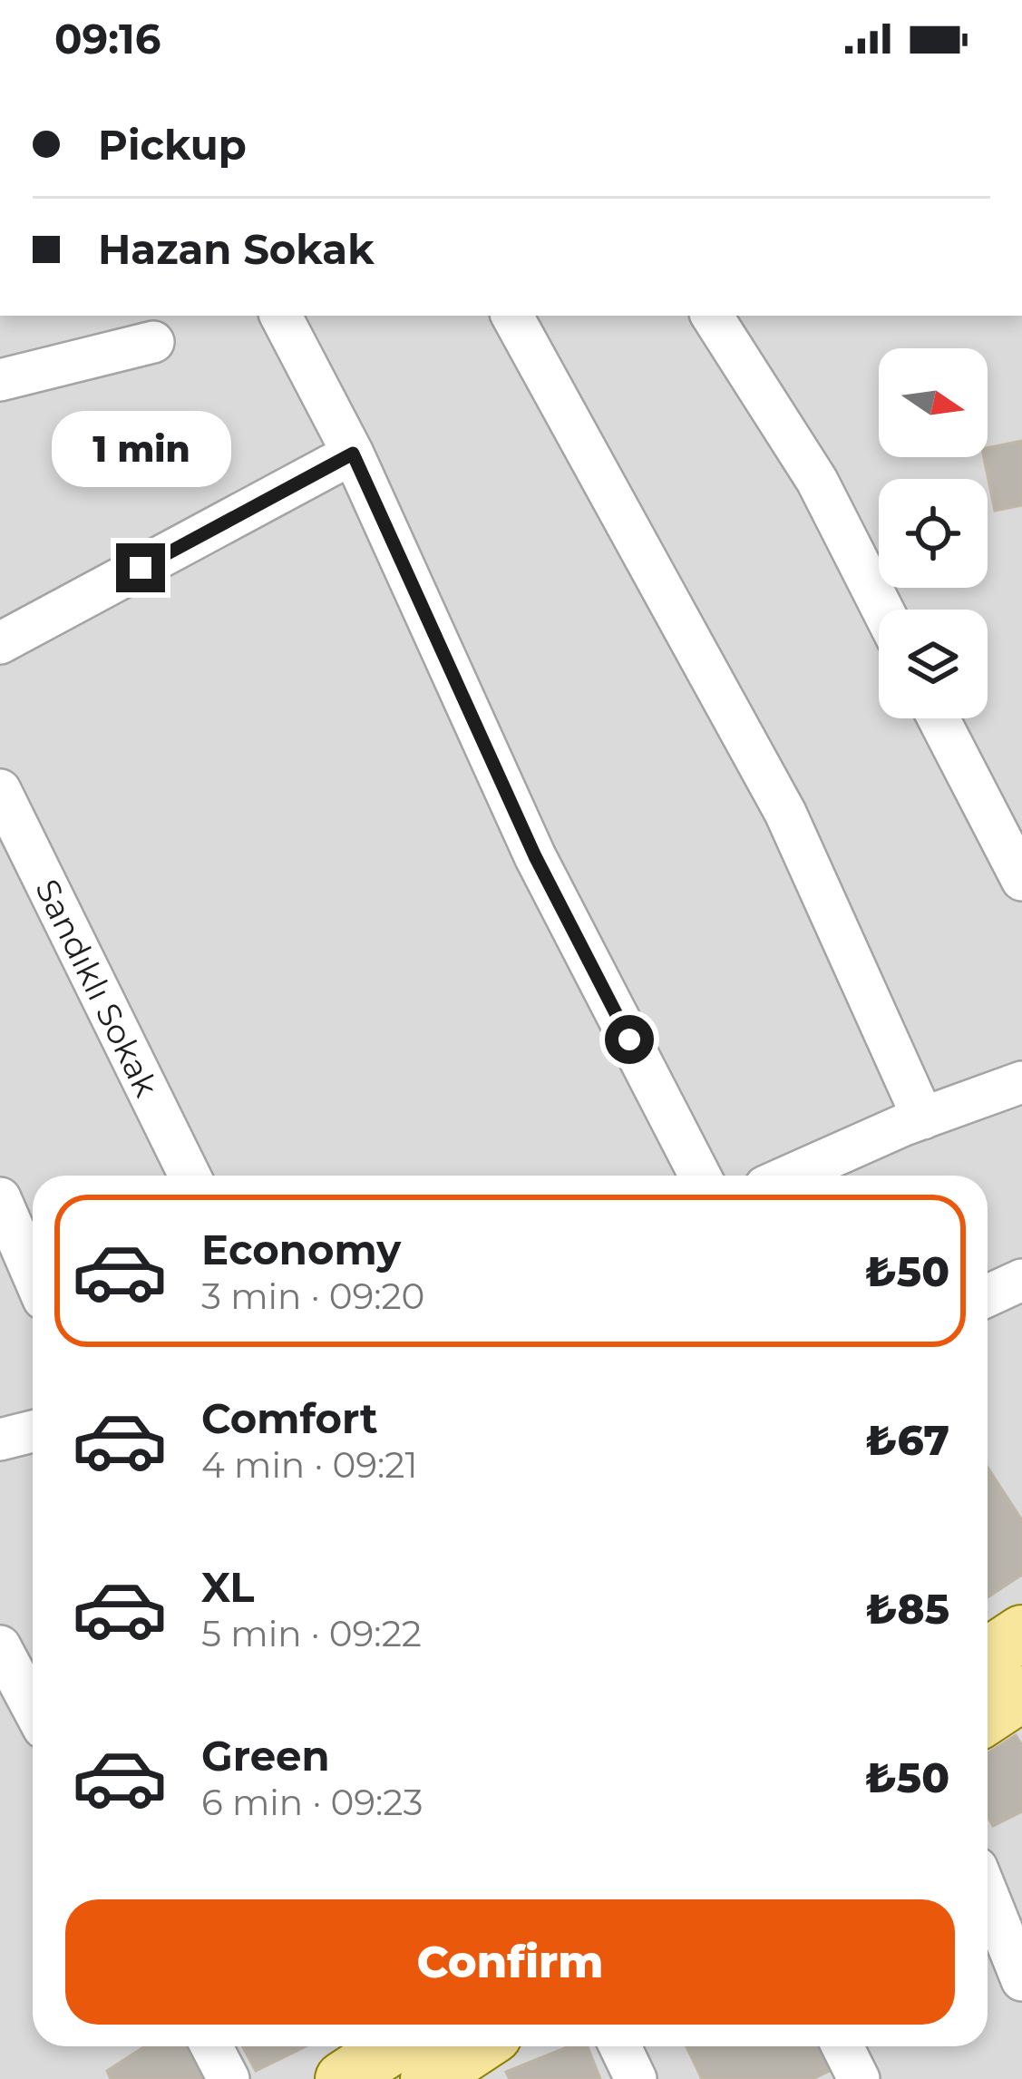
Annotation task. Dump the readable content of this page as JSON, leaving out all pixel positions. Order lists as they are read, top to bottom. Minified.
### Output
{"streets":{"street":["Sandıklı Sokak"]},"north":"right","page":{"status":"09:16","banner":["Pickup","Hazan Sokak"],"bubble":"1 min","list":[{"name":"Economy","note":"3 min · 09:20","value":"₺50"},{"name":"Comfort","note":"4 min · 09:21","value":"₺67"},{"name":"XL","note":"5 min · 09:22","value":"₺85"},{"name":"Green","note":"6 min · 09:23","value":"₺50"}],"buttons":"Confirm"}}
